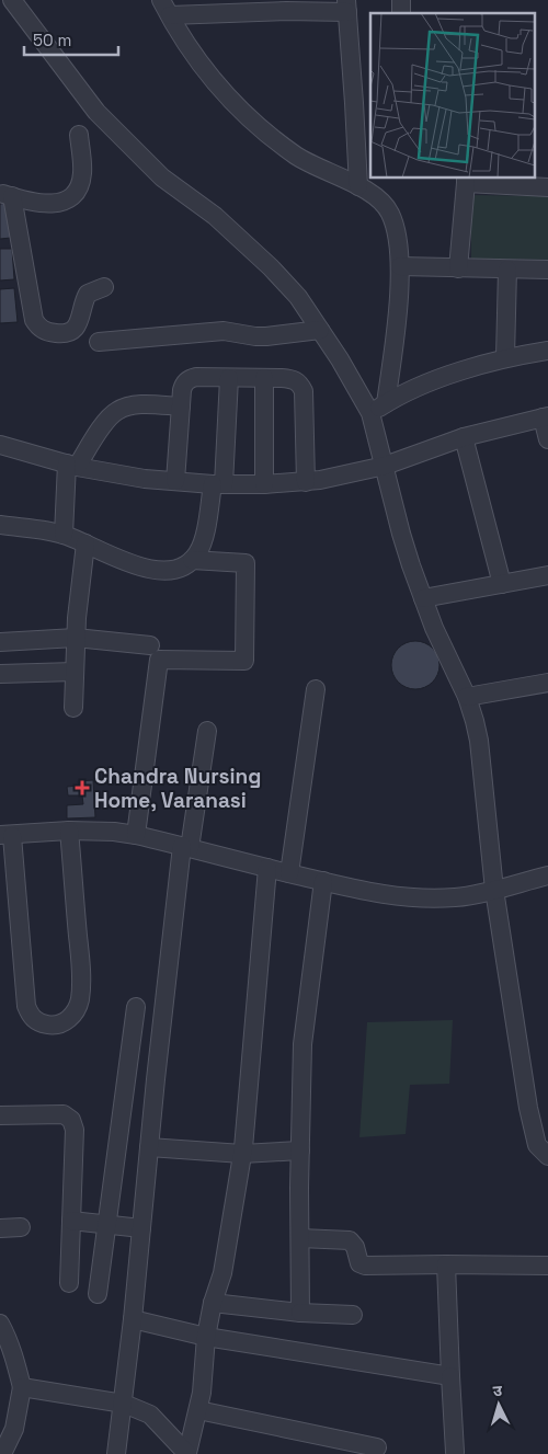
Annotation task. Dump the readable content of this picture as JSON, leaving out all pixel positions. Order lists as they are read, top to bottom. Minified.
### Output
{"places":{"health":["Chandra Nursing Home, Varanasi"]},"scale_bar":"50 m","north":"top"}
